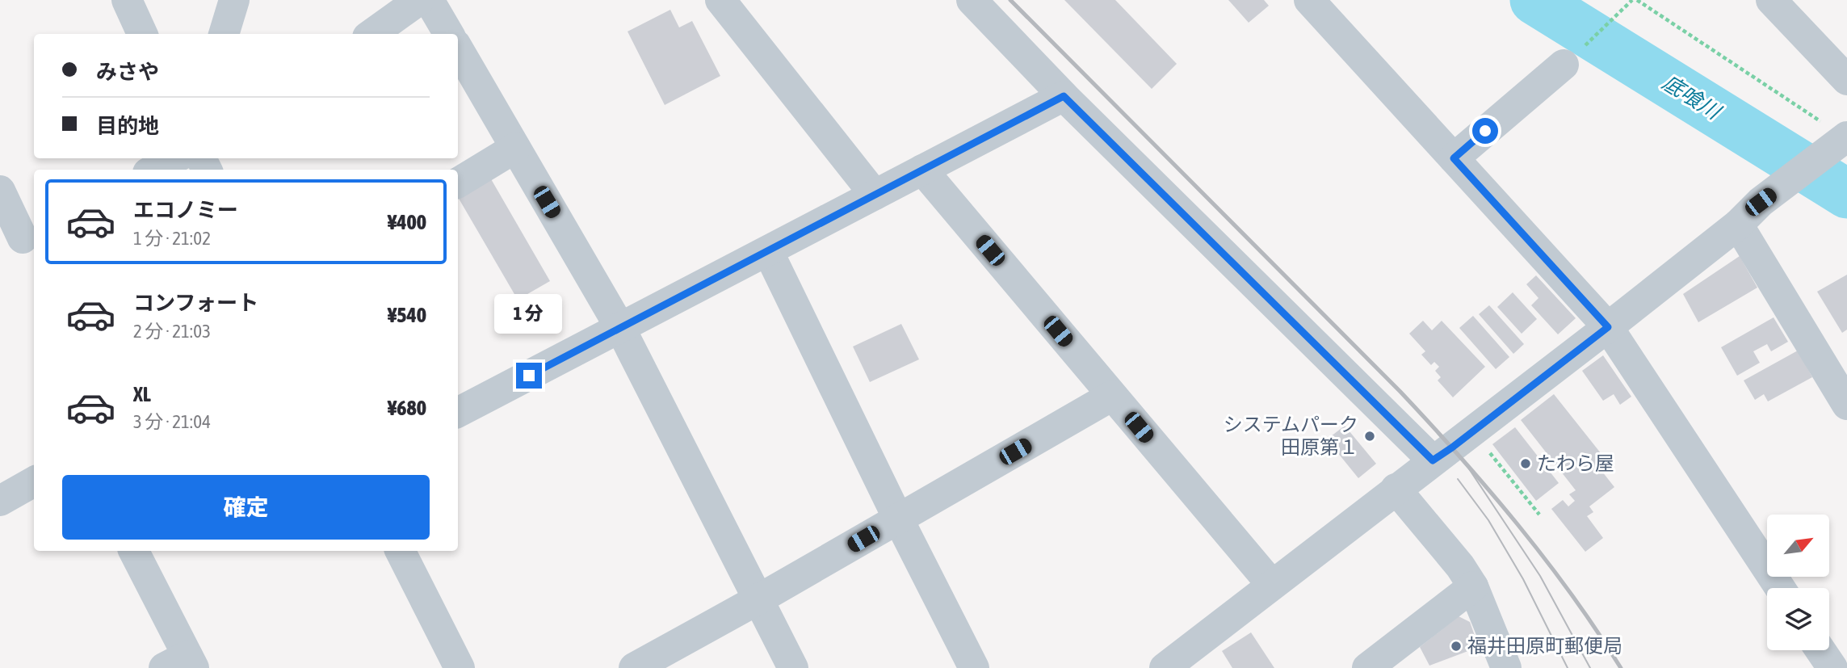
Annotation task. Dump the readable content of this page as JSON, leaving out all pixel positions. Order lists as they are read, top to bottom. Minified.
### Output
{"water":["底喰川"],"places":["システムパーク 田原第１","たわら屋","福井田原町郵便局"],"north":"top right","page":{"banner":["みさや","目的地"],"list":[{"name":"エコノミー","note":"1 分 · 21:02","value":"¥400"},{"name":"コンフォート","note":"2 分 · 21:03","value":"¥540"},{"name":"XL","note":"3 分 · 21:04","value":"¥680"}],"bubble":"1 分","buttons":"確定"}}
